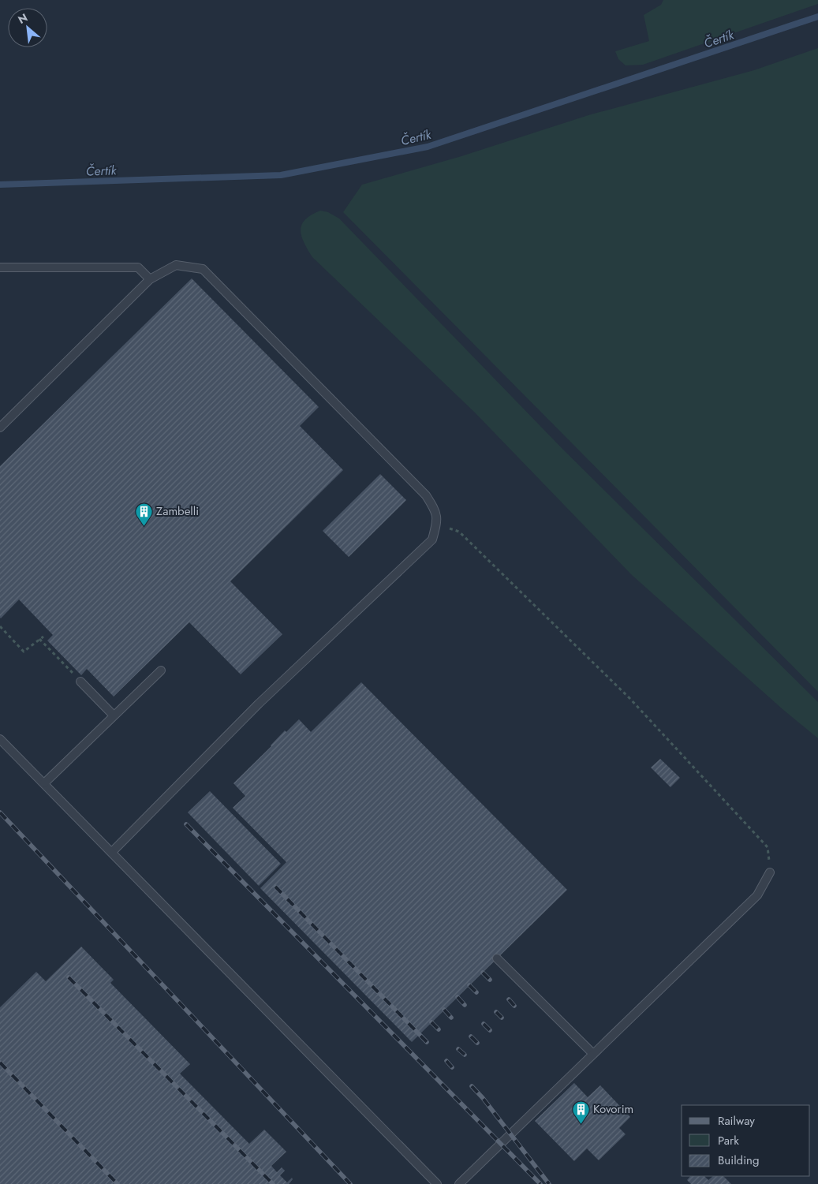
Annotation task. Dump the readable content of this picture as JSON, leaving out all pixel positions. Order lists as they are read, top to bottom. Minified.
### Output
{"water":["Čertík"],"places":{"building":["Zambelli","Kovorim"]},"legend":["Railway","Park","Building"],"north":"top left"}
